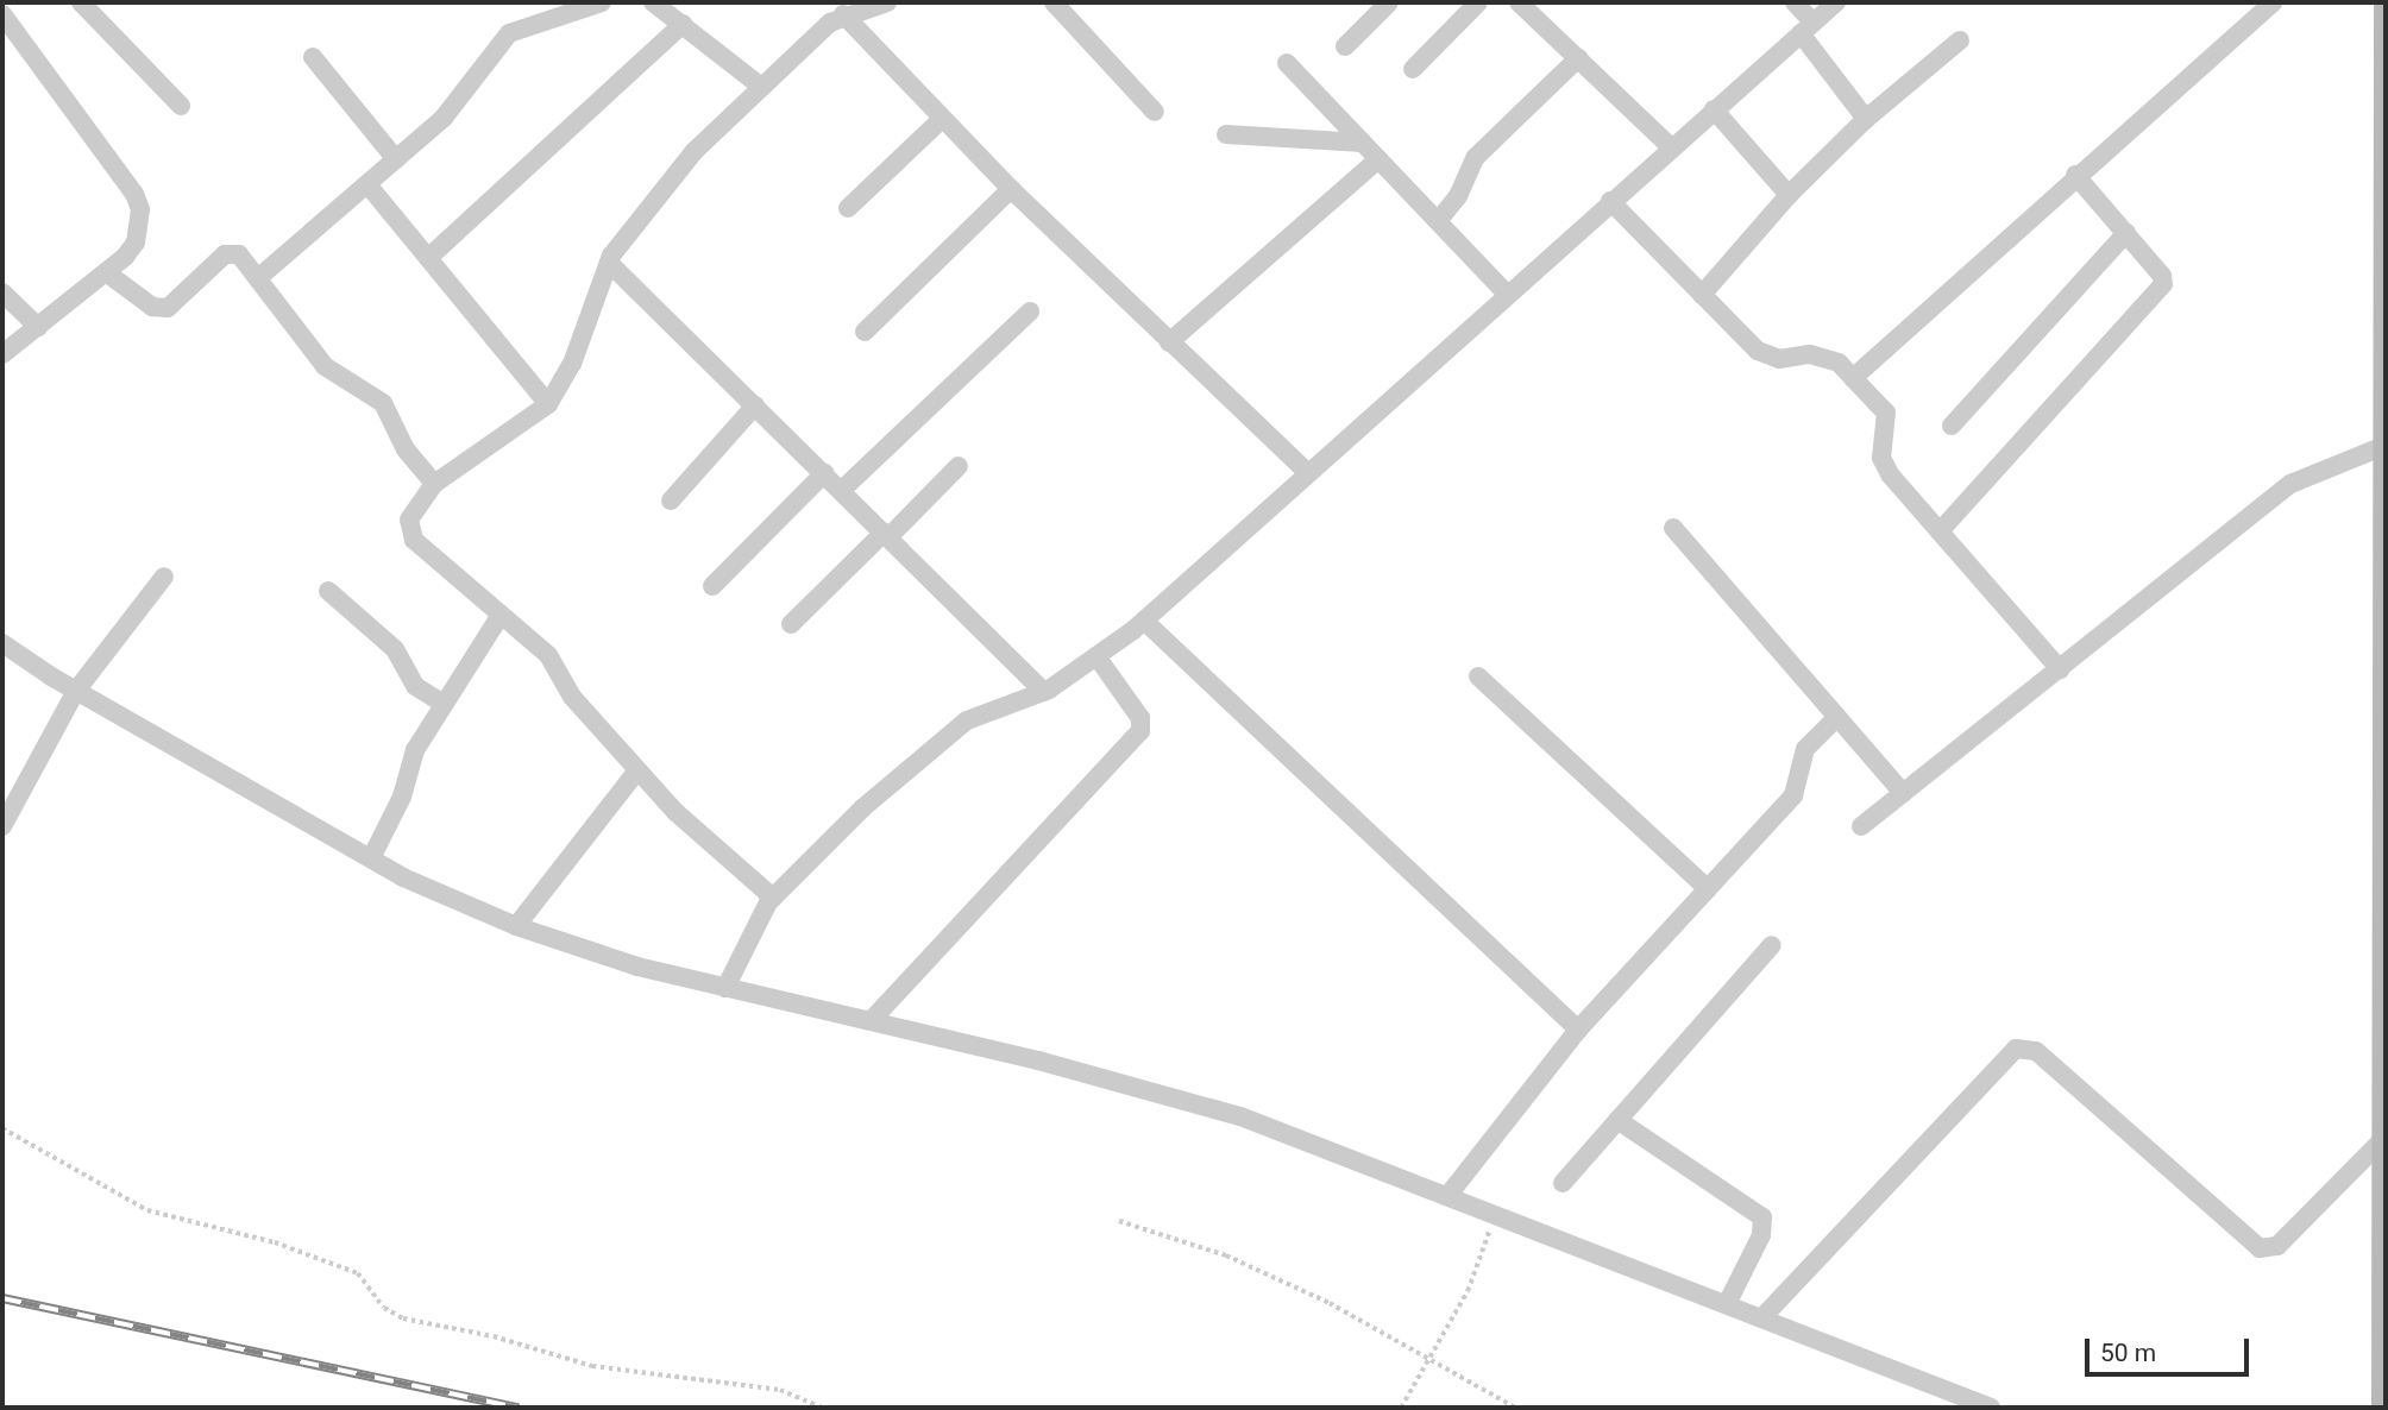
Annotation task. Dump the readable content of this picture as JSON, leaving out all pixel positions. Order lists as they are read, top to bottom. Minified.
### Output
{"scale_bar":"50 m"}
